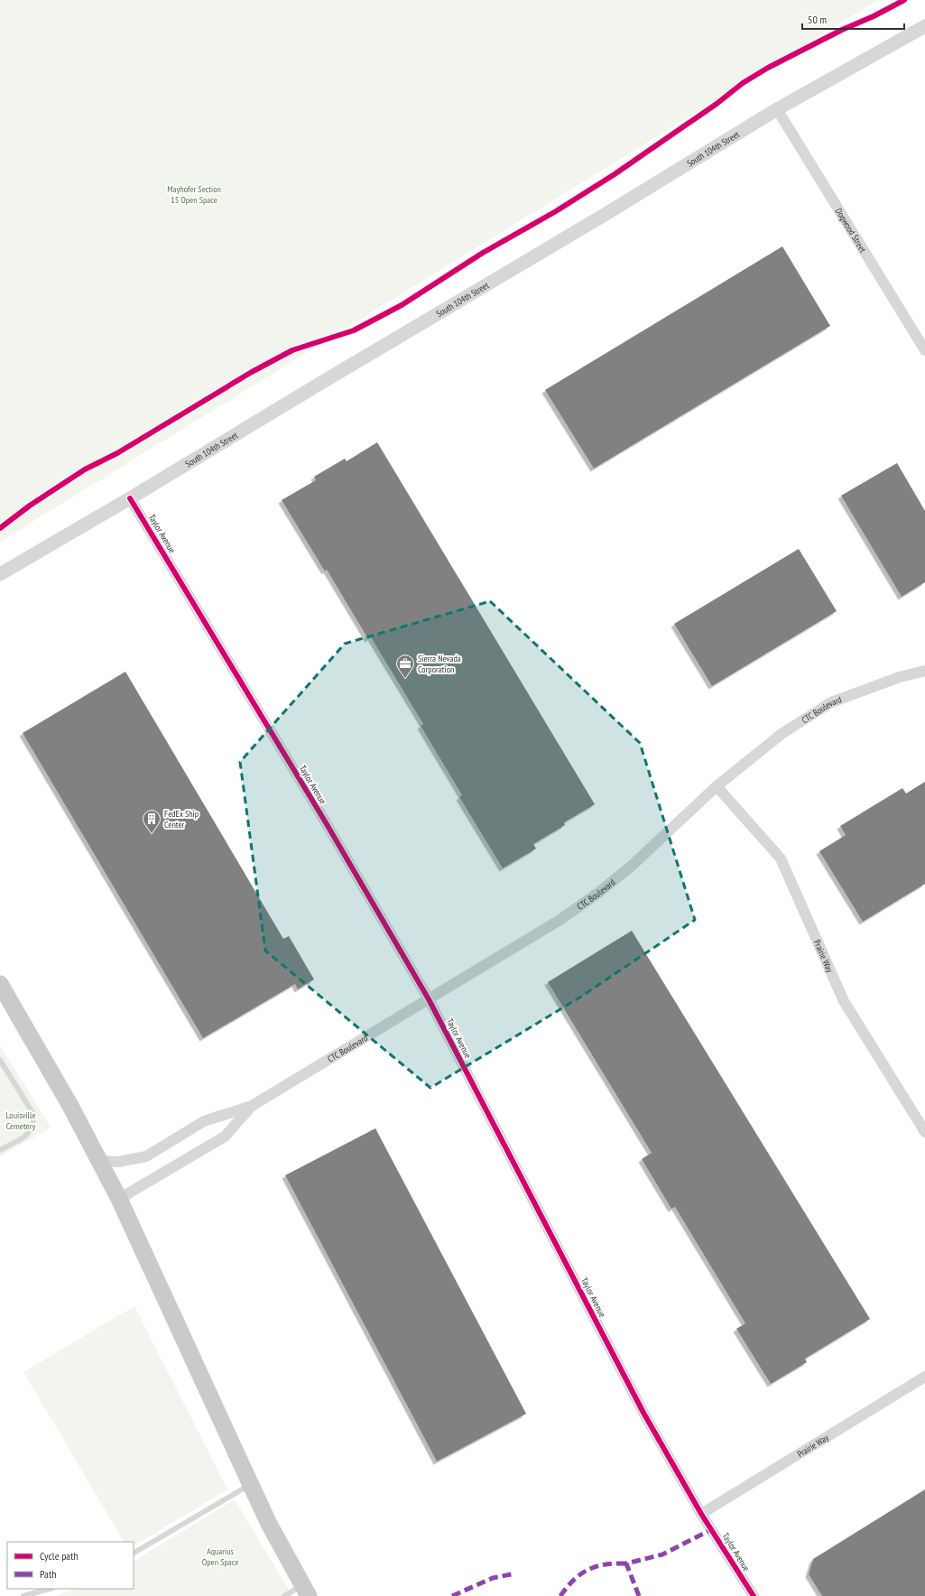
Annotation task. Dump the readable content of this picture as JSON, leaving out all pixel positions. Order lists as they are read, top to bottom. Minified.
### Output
{"streets":{"street":["South 104th Street","Dogwood Street","Taylor Avenue","CTC Boulevard","Prairie Way"]},"crossings":[["South 104th Street","Dogwood Street"],["South 104th Street","Taylor Avenue"],["Taylor Avenue","CTC Boulevard"],["Taylor Avenue","Prairie Way"],["CTC Boulevard","Prairie Way"]],"parks":["Mayhofer Section 15 Open Space","Louisville Cemetery","Aquarius Open Space"],"places":{"office":["Sierra Nevada Corporation"],"building":["FedEx Ship Center"]},"legend":["Cycle path","Path"],"scale_bar":"50 m"}
